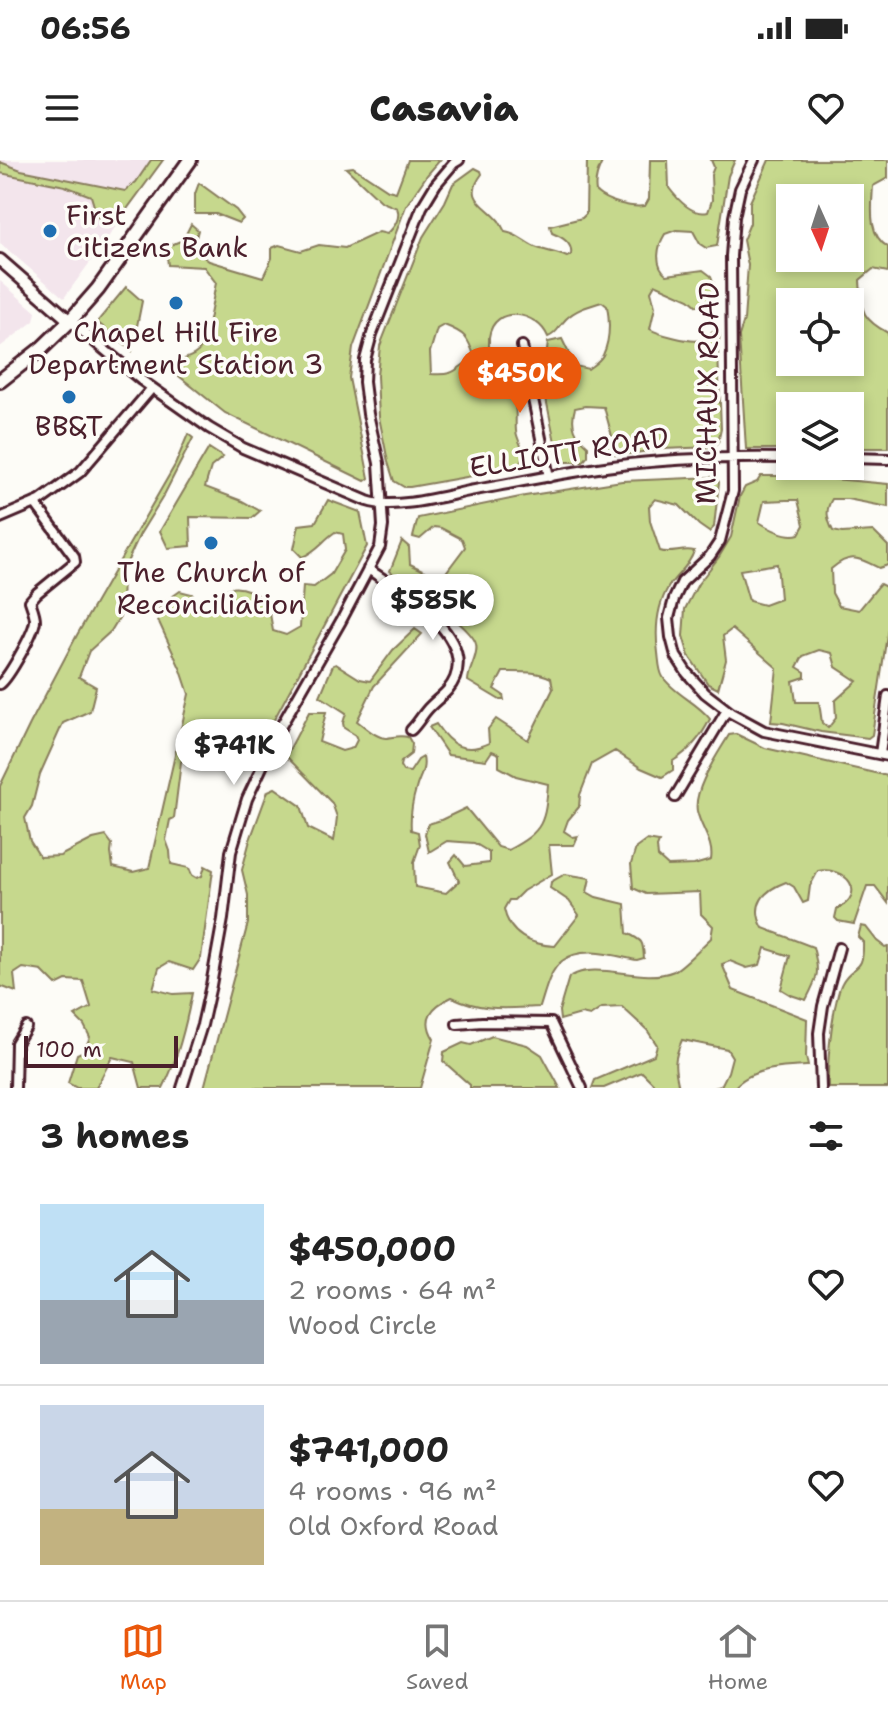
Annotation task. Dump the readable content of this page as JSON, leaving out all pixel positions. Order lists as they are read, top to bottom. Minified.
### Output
{"streets":{"street":["MICHAUX ROAD","ELLIOTT ROAD"]},"crossings":[["MICHAUX ROAD","ELLIOTT ROAD"]],"places":["First Citizens Bank","Chapel Hill Fire Department Station 3","BB&T","The Church of Reconciliation"],"scale_bar":"100 m","north":"bottom","page":{"status":"06:56","header":"Casavia","price":["$450K","$585K","$741K"],"scale":"100 m","heading":"3 homes","list":[{"name":"$450,000","note":"2 rooms · 64 m² · Wood Circle"},{"name":"$741,000","note":"4 rooms · 96 m² · Old Oxford Road"}],"tabs":["Map","Saved","Home"]}}
